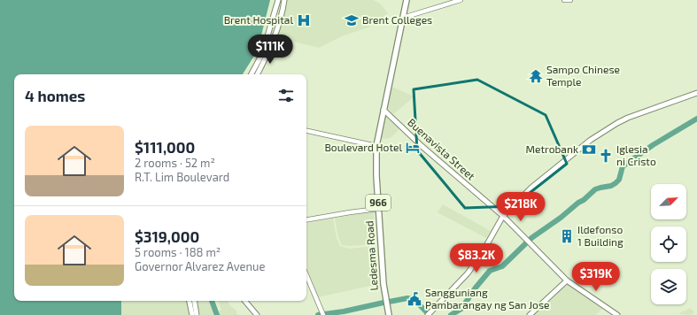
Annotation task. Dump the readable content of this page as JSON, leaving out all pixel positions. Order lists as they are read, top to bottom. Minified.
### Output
{"streets":{"main road":["Buenavista Street","966","Ledesma Road"]},"crossings":[["Buenavista Street","966"],["Buenavista Street","Ledesma Road"],["966","Ledesma Road"]],"places":{"hospital":["Brent Hospital"],"school or university":["Brent Colleges"],"temple":["Sampo Chinese Temple"],"hotel":["Boulevard Hotel"],"bank":["Metrobank"],"church":["Iglesia ni Cristo"],"building":["Ildefonso 1 Building"],"public building":["Sangguniang Pambarangay ng San Jose"]},"north":"top right","page":{"price":["$111K","$218K","$83.2K","$319K"],"heading":"4 homes","list":[{"name":"$111,000","note":"2 rooms · 52 m² · R.T. Lim Boulevard"},{"name":"$319,000","note":"5 rooms · 188 m² · Governor Alvarez Avenue"}]}}
